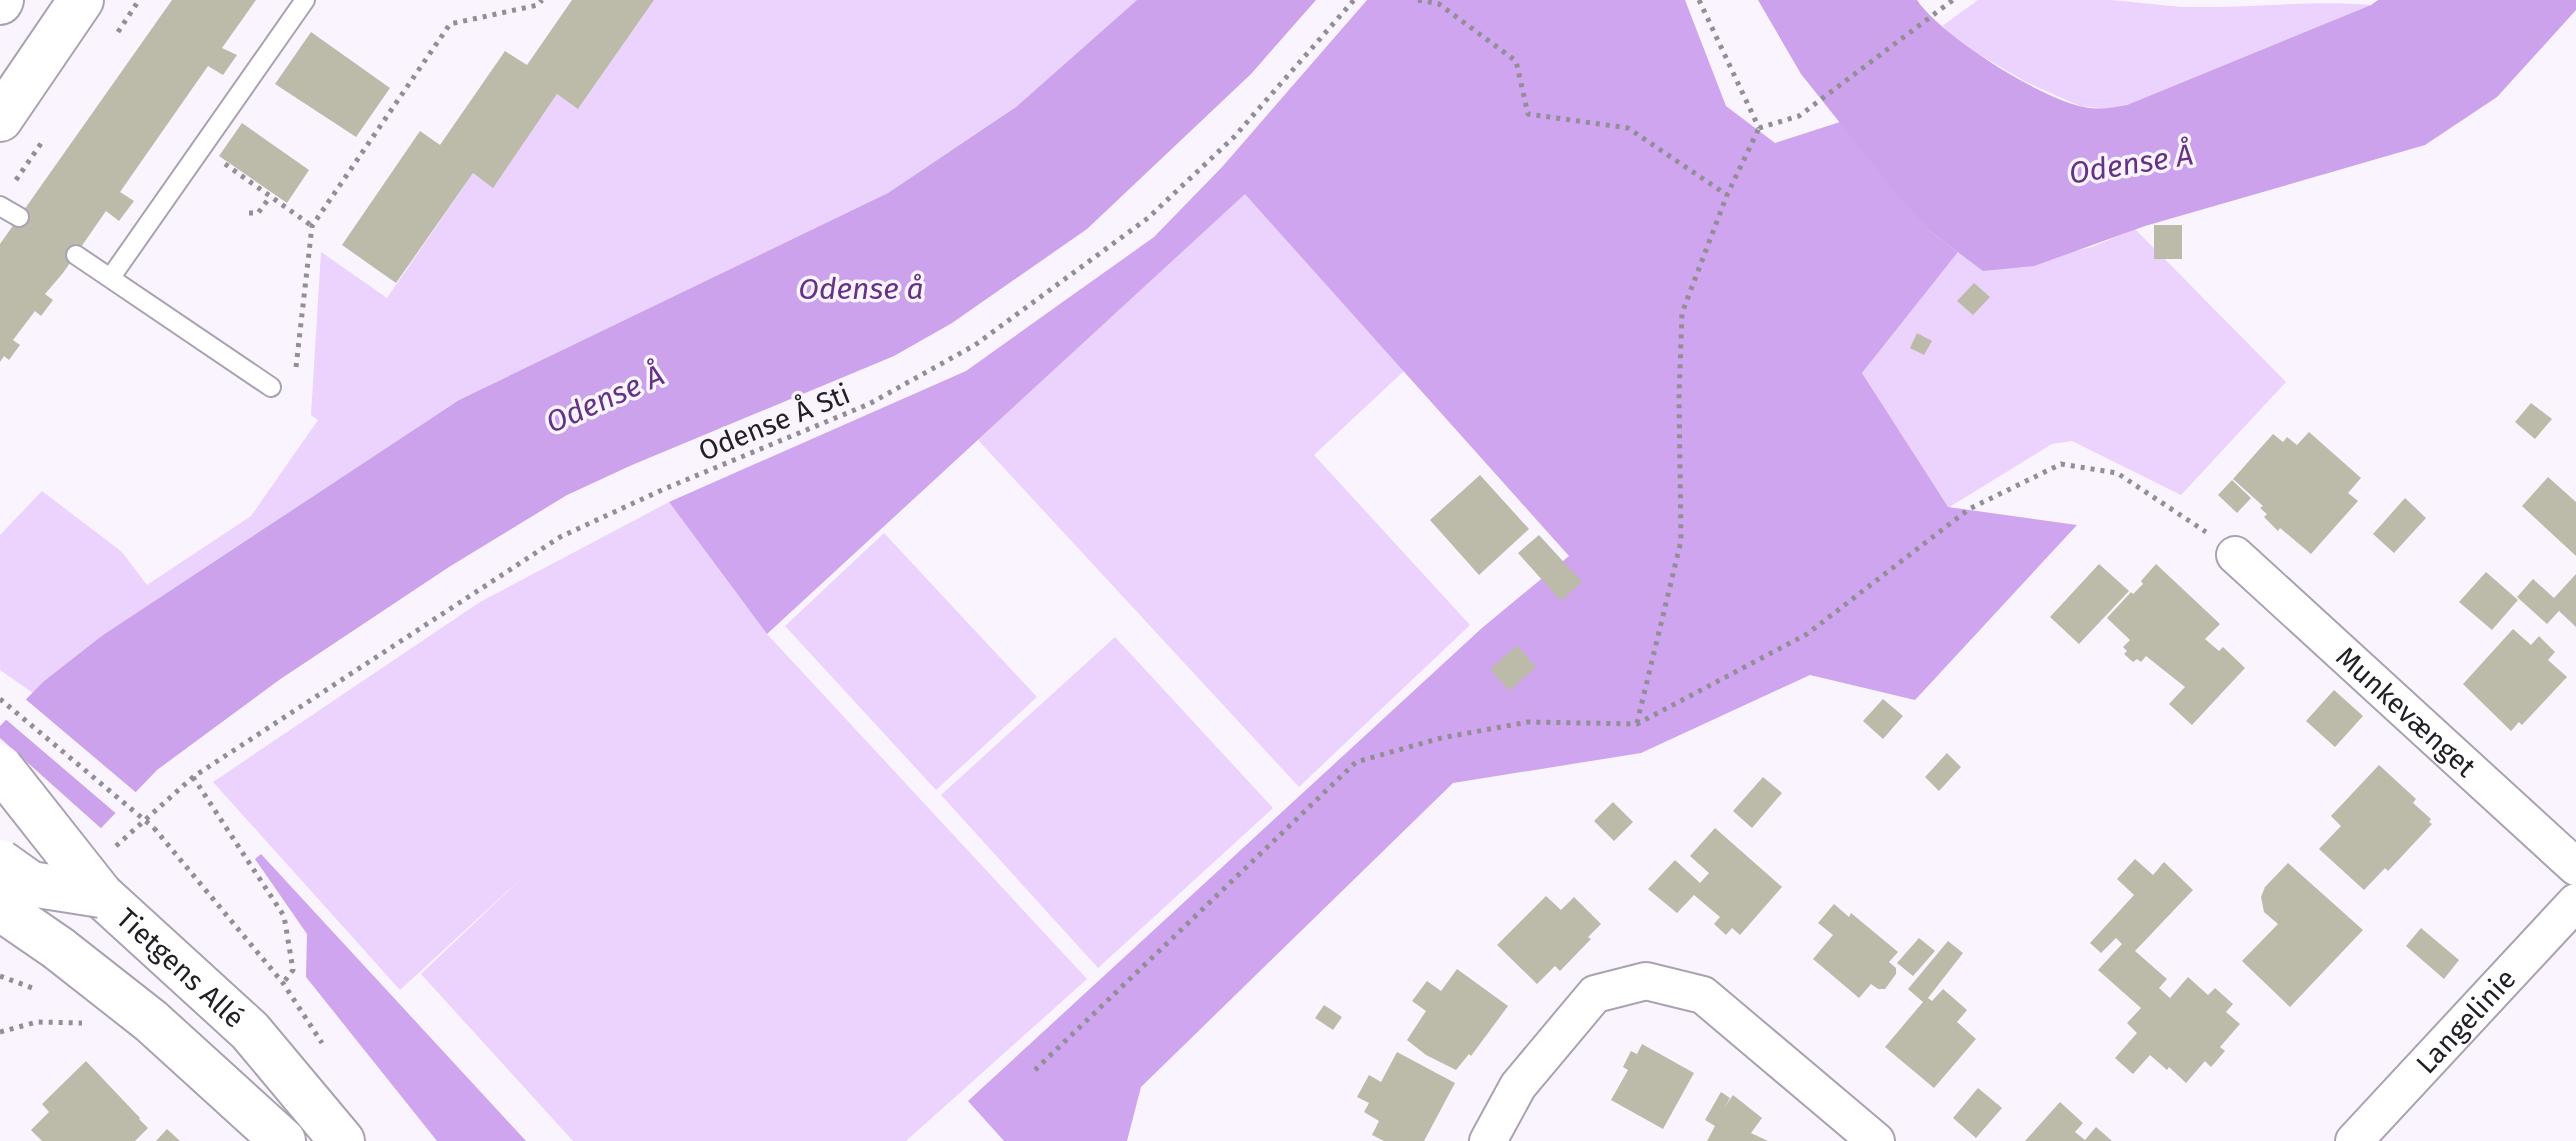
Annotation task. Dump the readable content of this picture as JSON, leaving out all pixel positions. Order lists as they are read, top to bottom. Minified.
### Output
{"streets":{"main road":["Tietgens Allé"],"street":["Munkevænget","Langelinie"],"path":["Odense Å Sti"]},"water":["Odense Å","Odense å"]}
